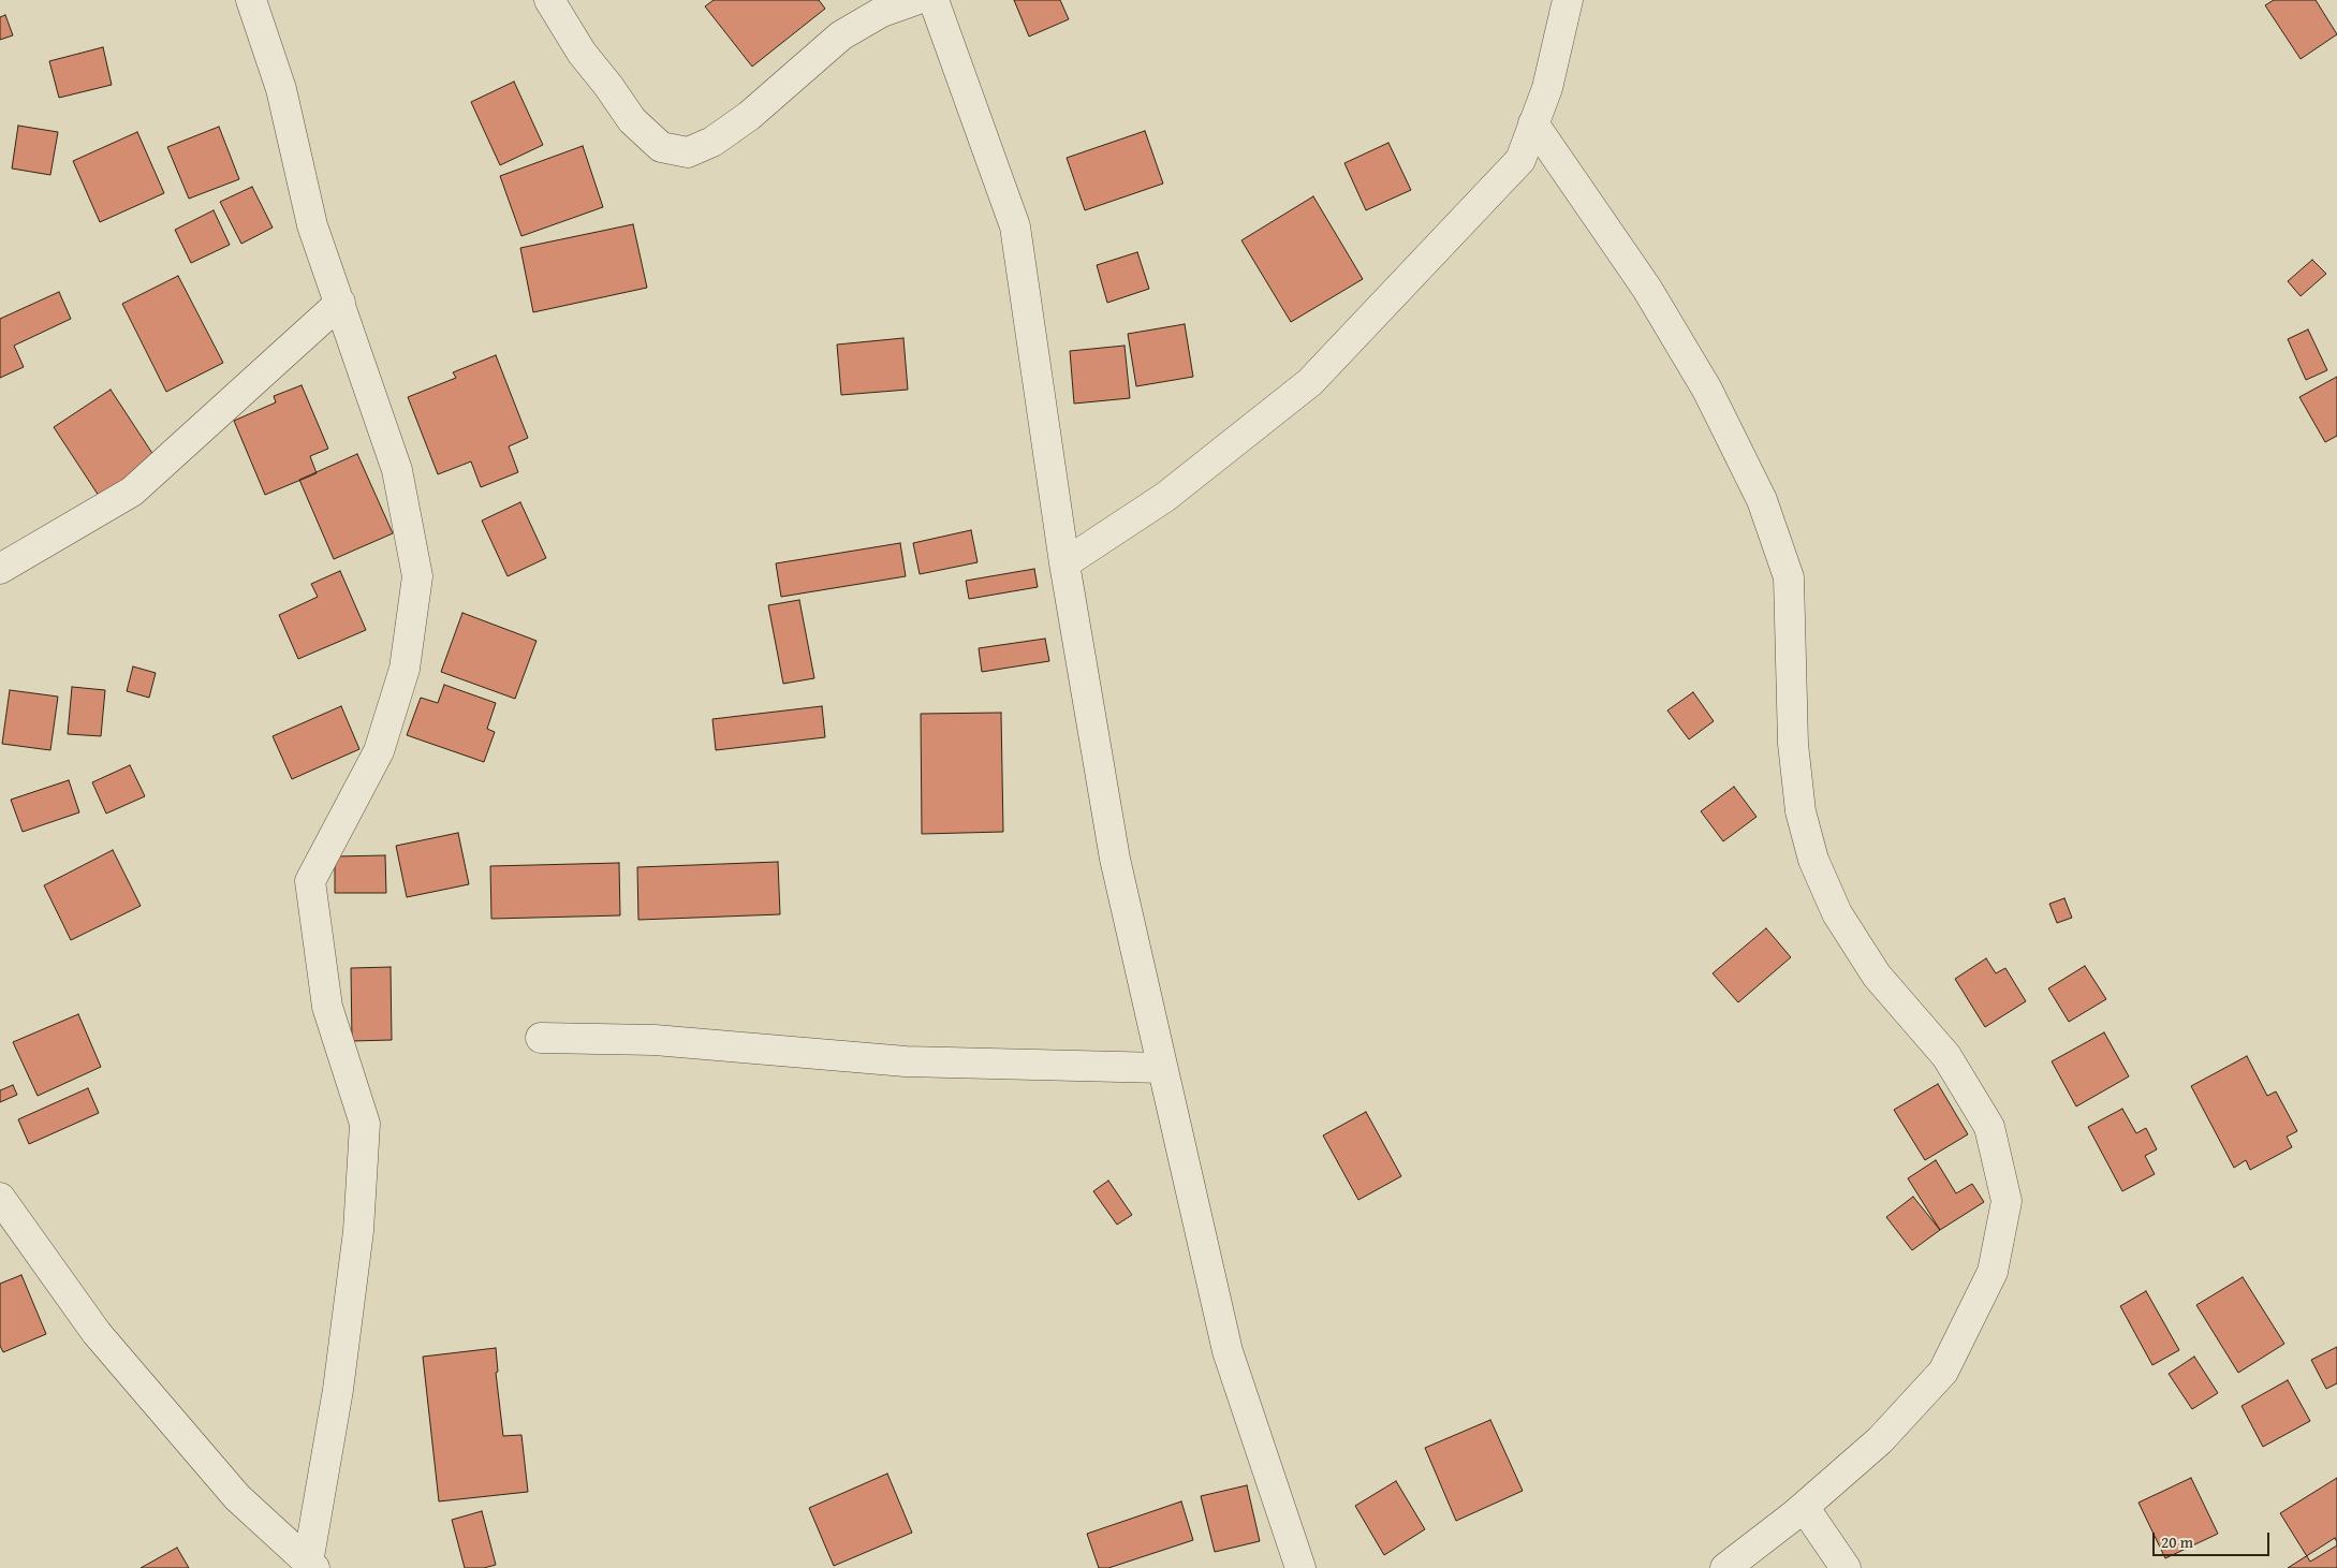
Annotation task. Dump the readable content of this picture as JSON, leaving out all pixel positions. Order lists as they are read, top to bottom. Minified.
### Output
{"scale_bar":"20 m"}
